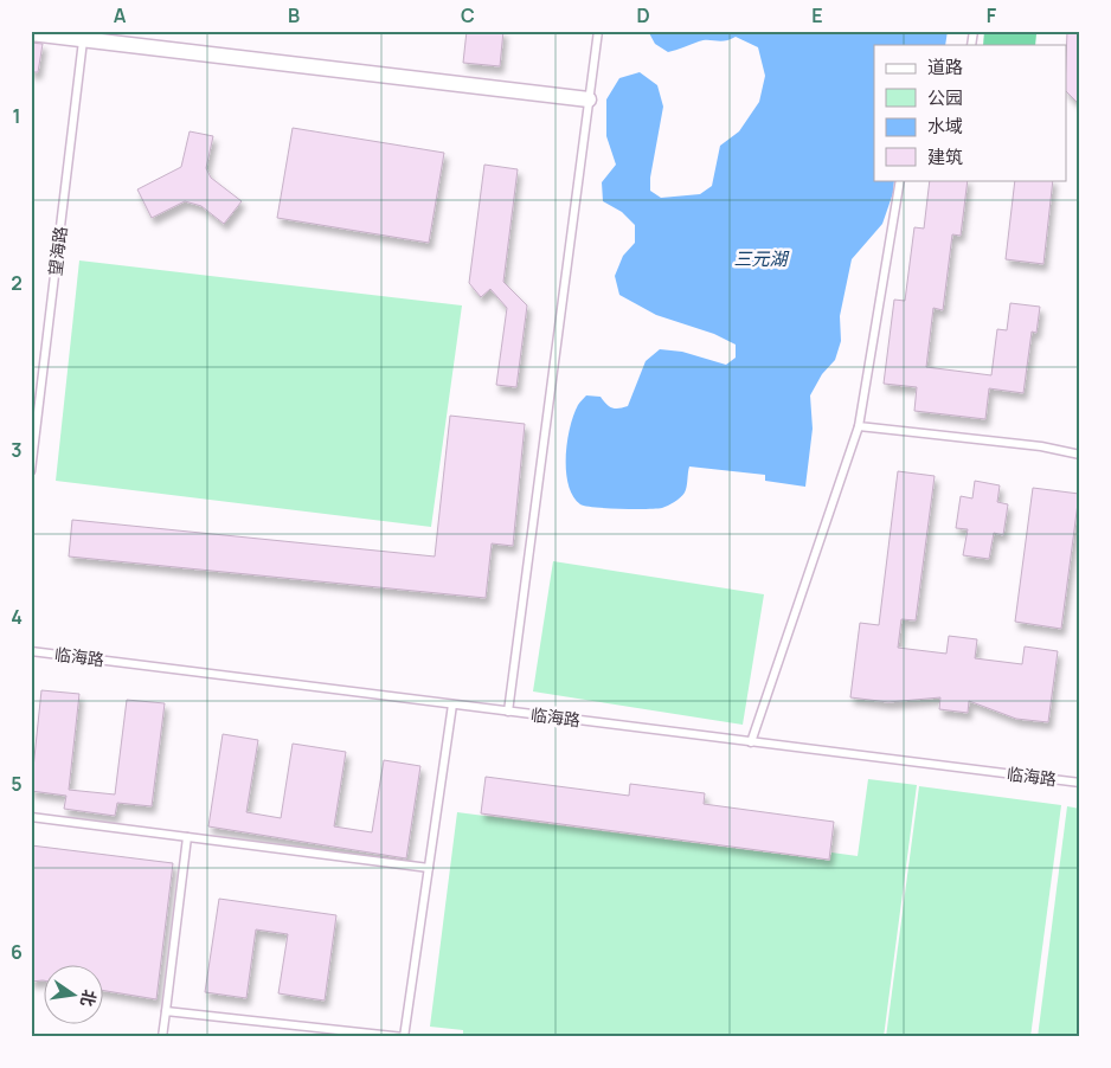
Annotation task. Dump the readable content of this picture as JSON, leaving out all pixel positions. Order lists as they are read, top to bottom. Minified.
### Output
{"streets":{"lane":["望海路","临海路"]},"water":["三元湖"],"legend":["道路","公园","水域","建筑"],"north":"right","grid":{"columns":["A","B","C","D","E","F"],"rows":["1","2","3","4","5","6"]}}
